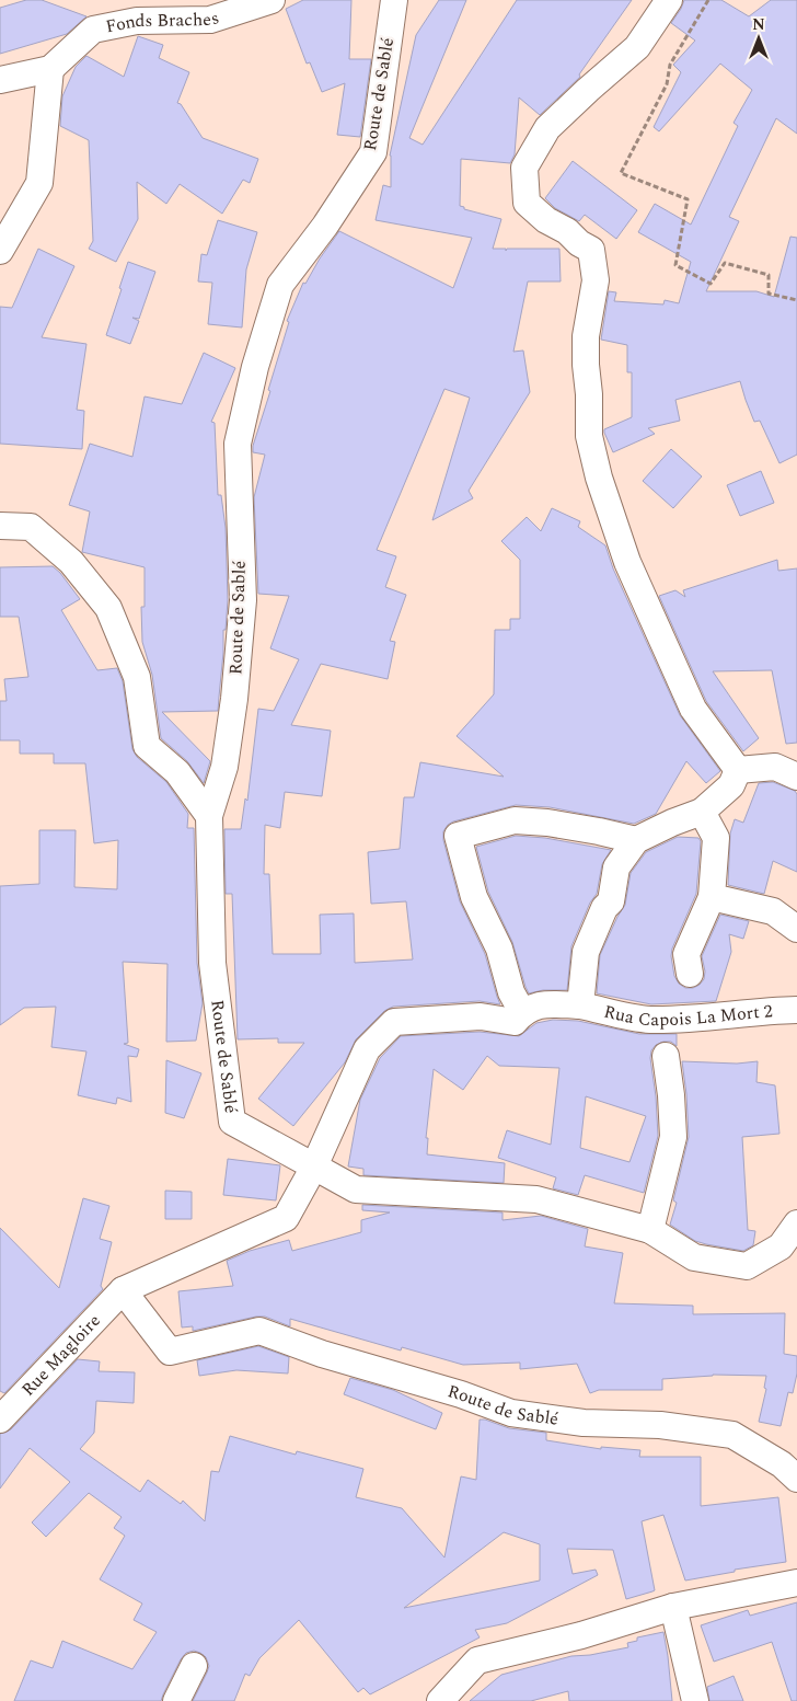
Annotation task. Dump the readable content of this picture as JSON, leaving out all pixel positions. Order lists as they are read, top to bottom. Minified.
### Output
{"streets":{"street":["Fonds Braches","Route de Sablé","Rua Capois La Mort 2","Rue Magloire"]},"crossings":[["Route de Sablé","Rua Capois La Mort 2"],["Route de Sablé","Rue Magloire"]],"north":"top"}
